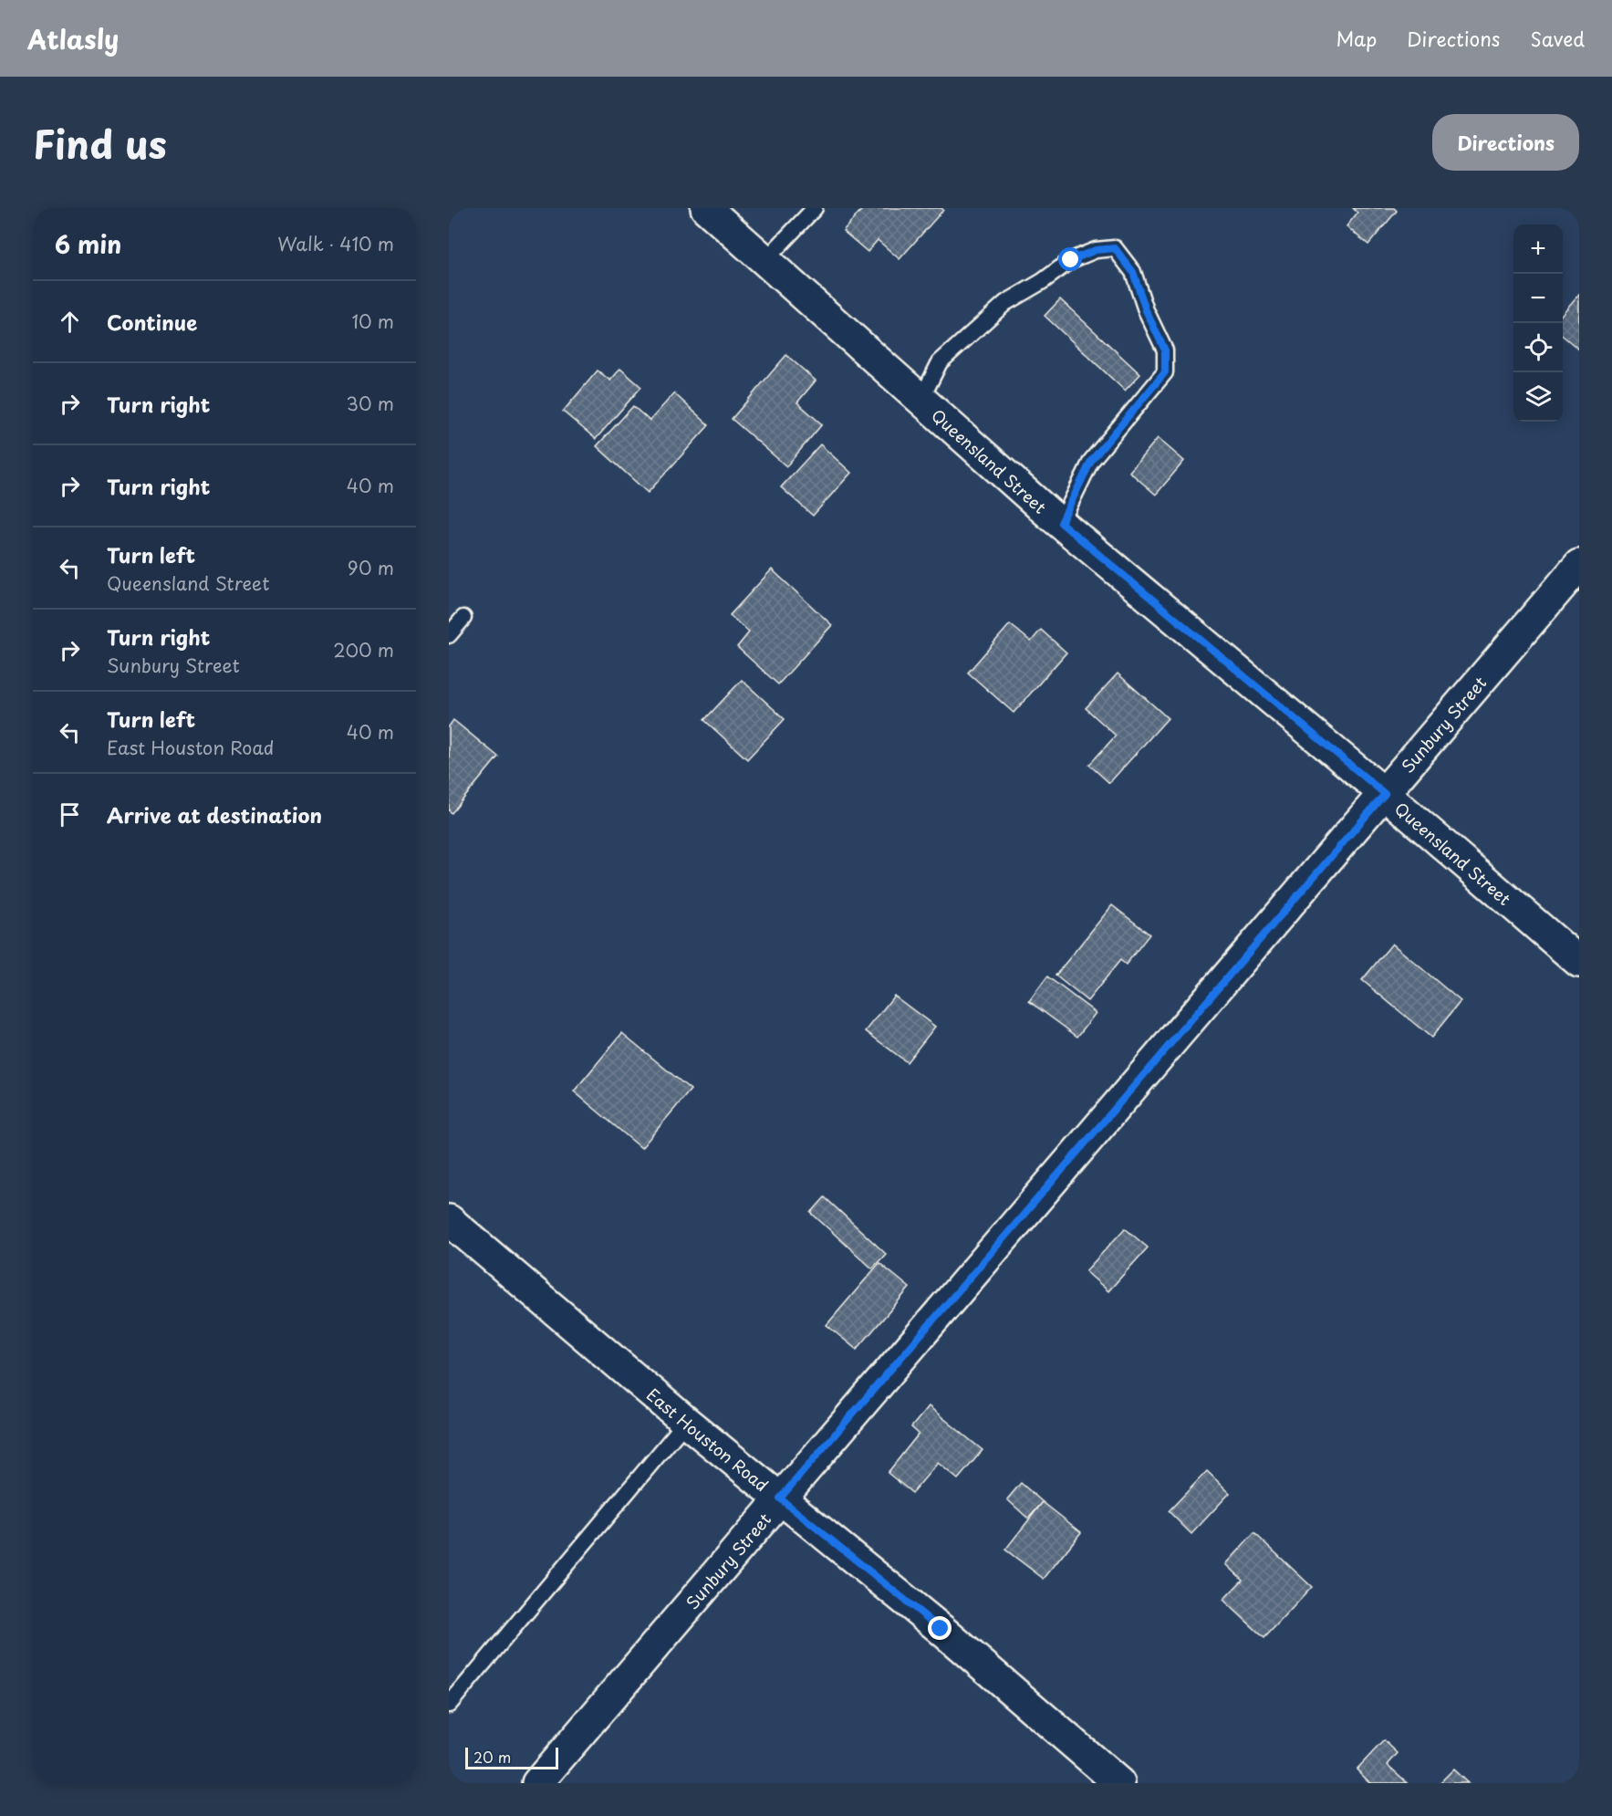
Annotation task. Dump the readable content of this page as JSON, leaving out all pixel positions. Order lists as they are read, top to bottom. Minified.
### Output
{"streets":{"street":["Queensland Street","Sunbury Street","East Houston Road"]},"crossings":[["Queensland Street","Sunbury Street"],["Sunbury Street","East Houston Road"]],"scale_bar":"20 m","page":{"header":"Atlasly","nav":["Map","Directions","Saved"],"title":"Find us","buttons":"Directions","heading":["6 min","Walk · 410 m"],"map_buttons":["+","−"],"list":[["Continue","10 m"],["Turn right","30 m"],["Turn right","40 m"],["Turn left","Queensland Street","90 m"],["Turn right","Sunbury Street","200 m"],["Turn left","East Houston Road","40 m"],"Arrive at destination"],"scale":"20 m"}}
